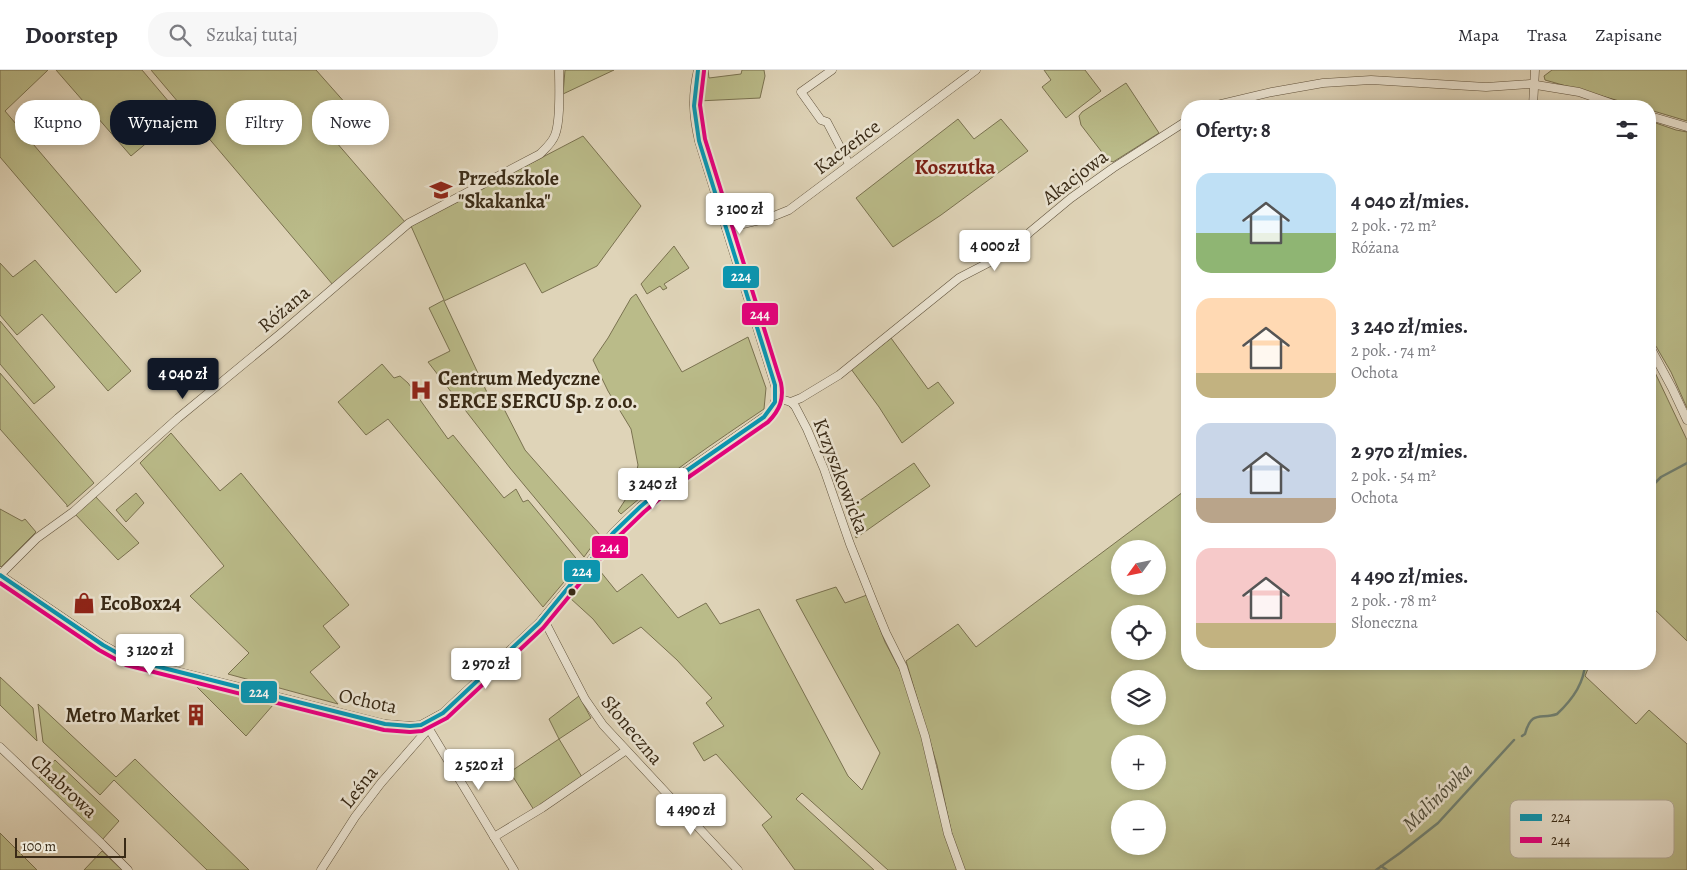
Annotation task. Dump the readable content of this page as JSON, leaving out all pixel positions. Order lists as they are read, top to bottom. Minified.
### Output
{"streets":{"street":["Kaczeńce","Akacjowa","Różana","Krzyszkowicka","Ochota","Słoneczna","Chabrowa","Leśna"]},"crossings":[["Akacjowa","Krzyszkowicka"],["Różana","Ochota"],["Ochota","Leśna"]],"districts":["Koszutka"],"water":["Malinówka"],"places":{"school or university":["Przedszkole \"Skakanka\""],"hospital":["Centrum Medyczne SERCE SERCU Sp. z o.o."],"shop":["EcoBox24"],"building":["Metro Market"]},"lines":["transit line 224","transit line 244"],"legend":["224","244"],"scale_bar":"100 m","north":"bottom left","page":{"header":"Doorstep","search":"Szukaj tutaj","nav":["Mapa","Trasa","Zapisane"],"chip":["Kupno","Wynajem","Filtry","Nowe"],"heading":"Oferty: 8","list":[{"name":"4 040 zł/mies.","note":"2 pok. · 72 m² · Różana"},{"name":"3 240 zł/mies.","note":"2 pok. · 74 m² · Ochota"},{"name":"2 970 zł/mies.","note":"2 pok. · 54 m² · Ochota"},{"name":"4 490 zł/mies.","note":"2 pok. · 78 m² · Słoneczna"}],"price":["3 100 zł","4 000 zł","4 040 zł","3 240 zł","3 120 zł","2 970 zł","2 520 zł","4 490 zł"],"map_buttons":["+","−"],"scale":"100 m"}}
